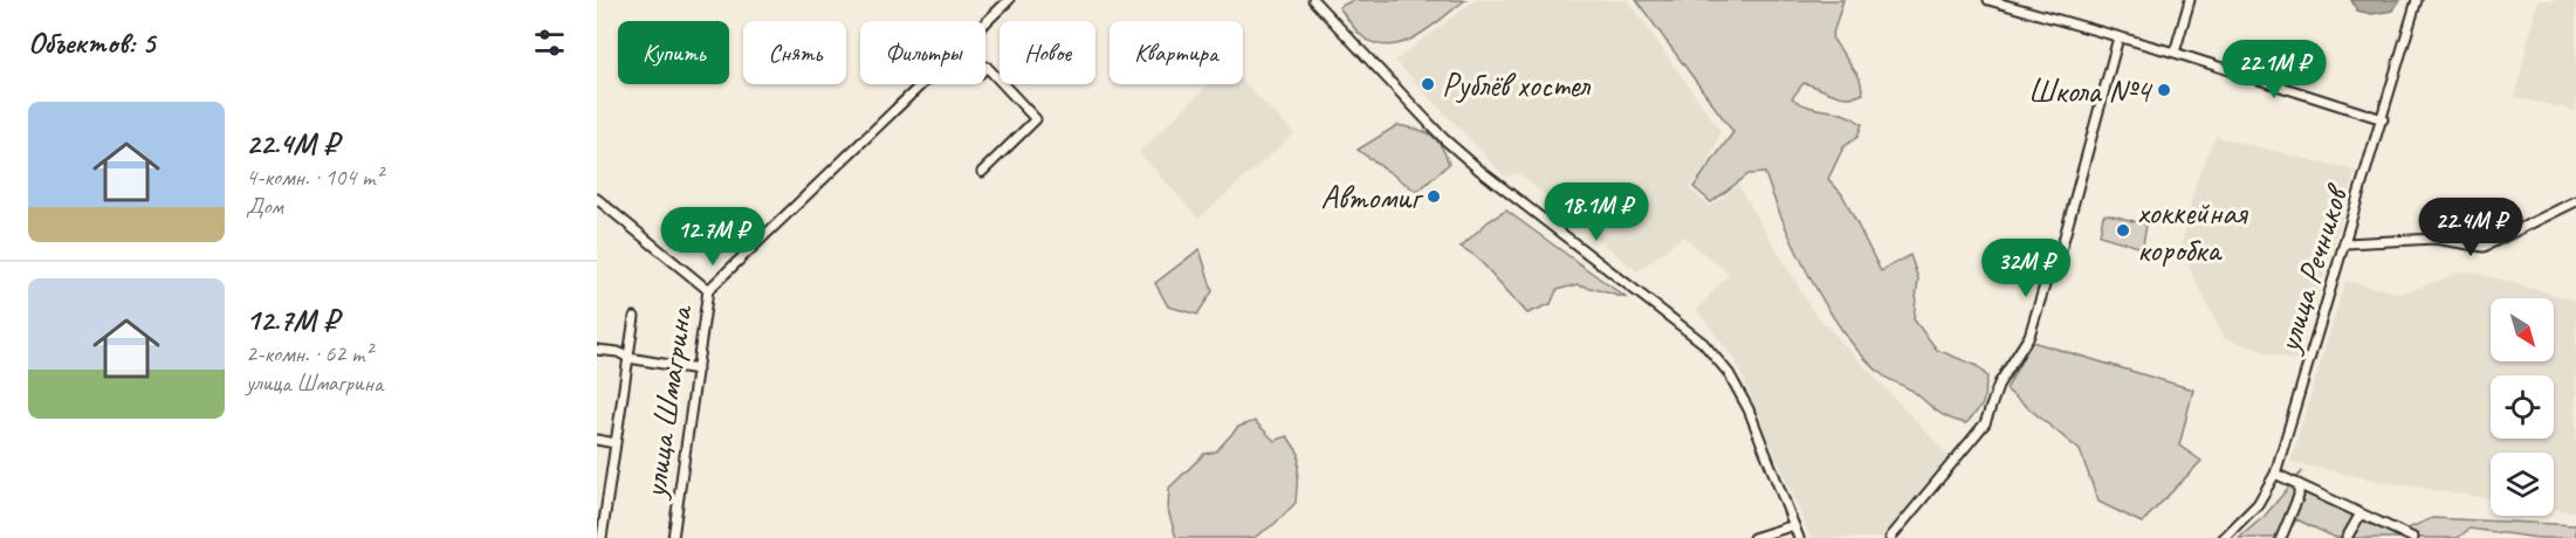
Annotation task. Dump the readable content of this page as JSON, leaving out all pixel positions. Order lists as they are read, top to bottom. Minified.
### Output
{"streets":{"street":["улица Речников","улица Шмагрина"]},"places":["Рублёв хостел","Школа №4","Автомиг","хоккейная коробка"],"north":"bottom right","page":{"heading":"Объектов: 5","chip":["Купить","Снять","Фильтры","Новое","Квартира"],"price":["22.1M ₽","18.1M ₽","22.4M ₽","12.7M ₽","32M ₽"],"list":[{"name":"22.4M ₽","note":"4-комн. · 104 m² · Дом"},{"name":"12.7M ₽","note":"2-комн. · 62 m² · улица Шмагрина"}]}}
